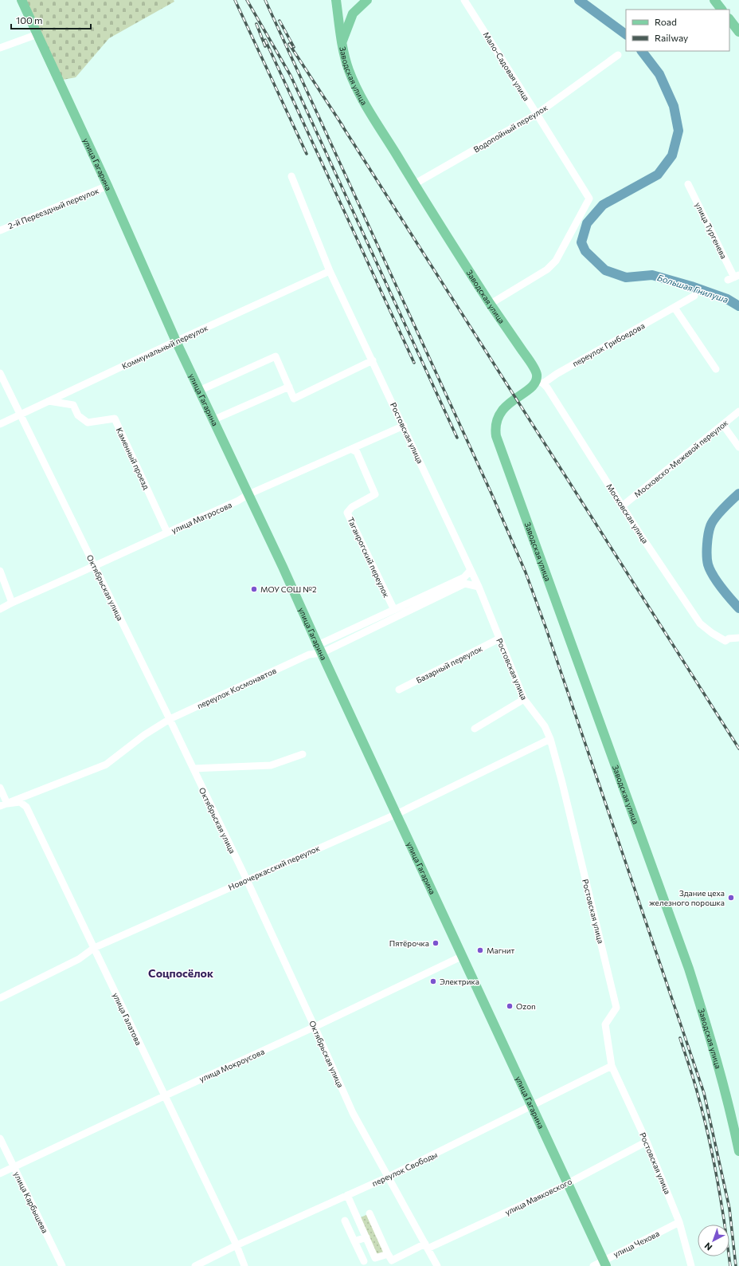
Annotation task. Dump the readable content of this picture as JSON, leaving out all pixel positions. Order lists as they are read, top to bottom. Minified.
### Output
{"streets":{"main road":["Заводская улица","улица Гагарина"],"street":["Мало-Садовая улица","Водопойный переулок","2-й Переездный переулок","улица Тургенева","переулок Грибоедова","Коммунальный переулок","Ростовская улица","Каменный проезд","Московско-Межевой переулок","Московская улица","улица Матросова","Таганрогский переулок","Октябрьская улица","Базарный переулок","переулок Космонавтов","Новочеркасский переулок","улица Галатова","улица Мокроусова","переулок Свободы","улица Маяковского","улица Карбышева","улица Чехова"]},"crossings":[["Мало-Садовая улица","Заводская улица"],["Мало-Садовая улица","Водопойный переулок"],["Заводская улица","Водопойный переулок"],["Заводская улица","переулок Грибоедова"],["Заводская улица","Московская улица"],["улица Гагарина","2-й Переездный переулок"],["улица Гагарина","Коммунальный переулок"],["улица Гагарина","улица Матросова"],["улица Гагарина","переулок Космонавтов"],["улица Гагарина","Новочеркасский переулок"],["улица Гагарина","улица Мокроусова"],["улица Гагарина","переулок Свободы"],["улица Гагарина","улица Маяковского"],["улица Гагарина","улица Чехова"],["переулок Грибоедова","Московская улица"],["Коммунальный переулок","Ростовская улица"],["Коммунальный переулок","Каменный проезд"],["Коммунальный переулок","Октябрьская улица"],["Ростовская улица","улица Матросова"],["Ростовская улица","Базарный переулок"],["Ростовская улица","переулок Космонавтов"],["Ростовская улица","Новочеркасский переулок"],["Ростовская улица","переулок Свободы"],["Ростовская улица","улица Маяковского"],["Ростовская улица","улица Чехова"],["Каменный проезд","улица Матросова"],["Московско-Межевой переулок","Московская улица"],["улица Матросова","Таганрогский переулок"],["улица Матросова","Октябрьская улица"],["Октябрьская улица","переулок Космонавтов"],["Октябрьская улица","Новочеркасский переулок"],["Октябрьская улица","улица Мокроусова"],["Октябрьская улица","переулок Свободы"],["Октябрьская улица","улица Маяковского"],["переулок Космонавтов","улица Галатова"],["Новочеркасский переулок","улица Галатова"],["улица Галатова","улица Мокроусова"],["улица Галатова","переулок Свободы"],["улица Мокроусова","улица Карбышева"]],"districts":["Соцпосёлок"],"water":["Большая Гнилуша"],"places":["МОУ СОШ №2","Здание цеха железного порошка","Пятёрочка","Магнит","Электрика","Ozon"],"legend":["Road","Railway"],"scale_bar":"100 m","north":"bottom left"}
